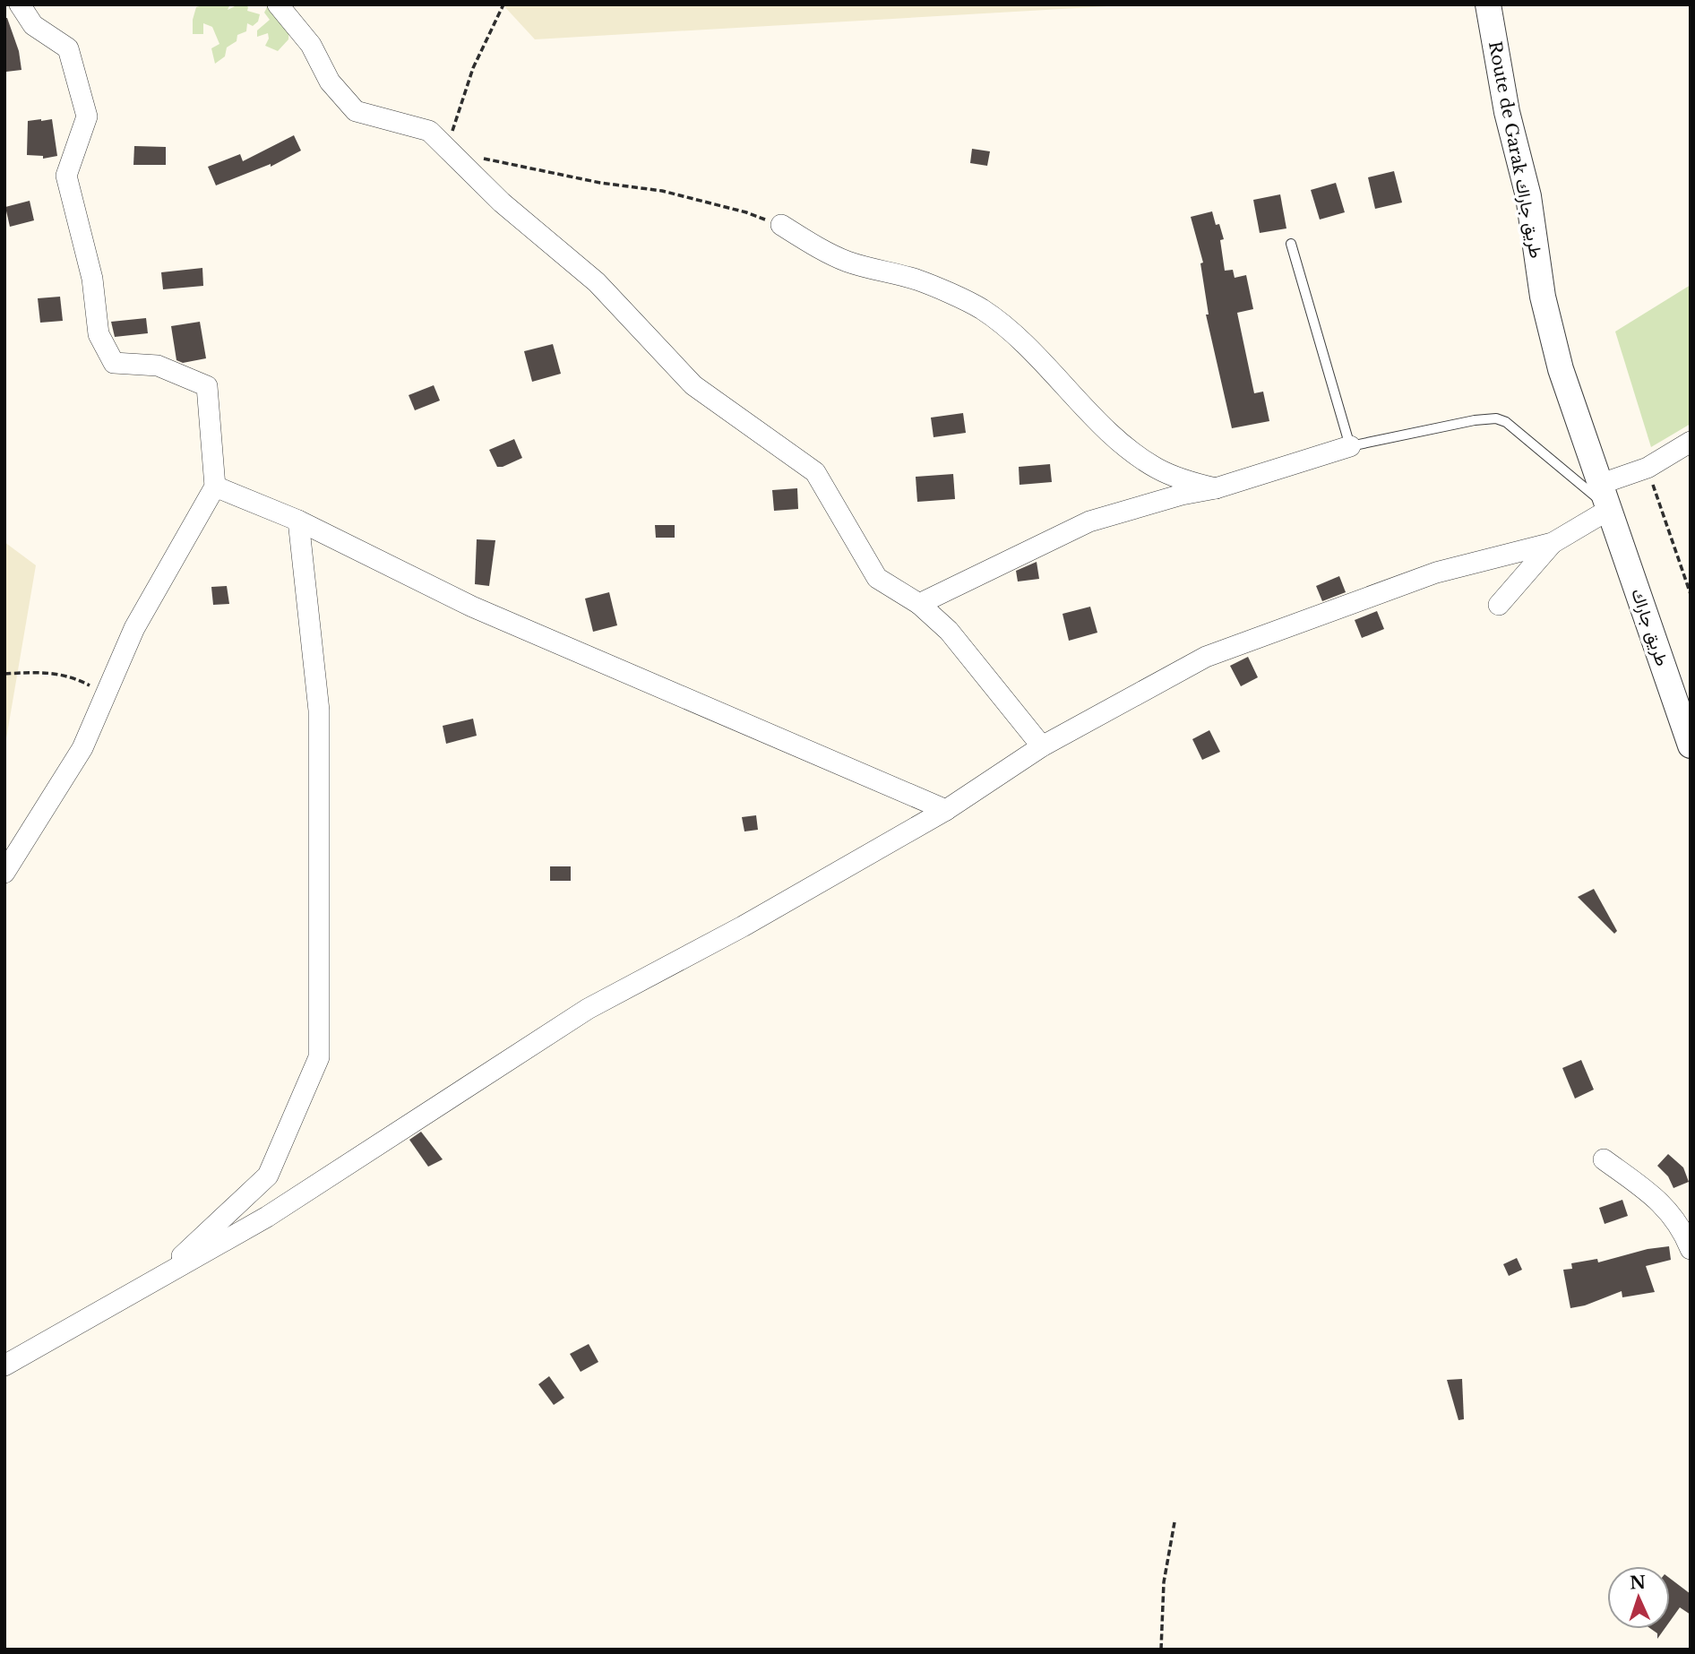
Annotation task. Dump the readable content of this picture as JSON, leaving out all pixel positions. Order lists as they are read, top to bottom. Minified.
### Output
{"streets":{"street":["Route de Garak طريق جاراك","طريق جاراك"]},"crossings":[["Route de Garak طريق جاراك","طريق جاراك"]],"north":"top"}
